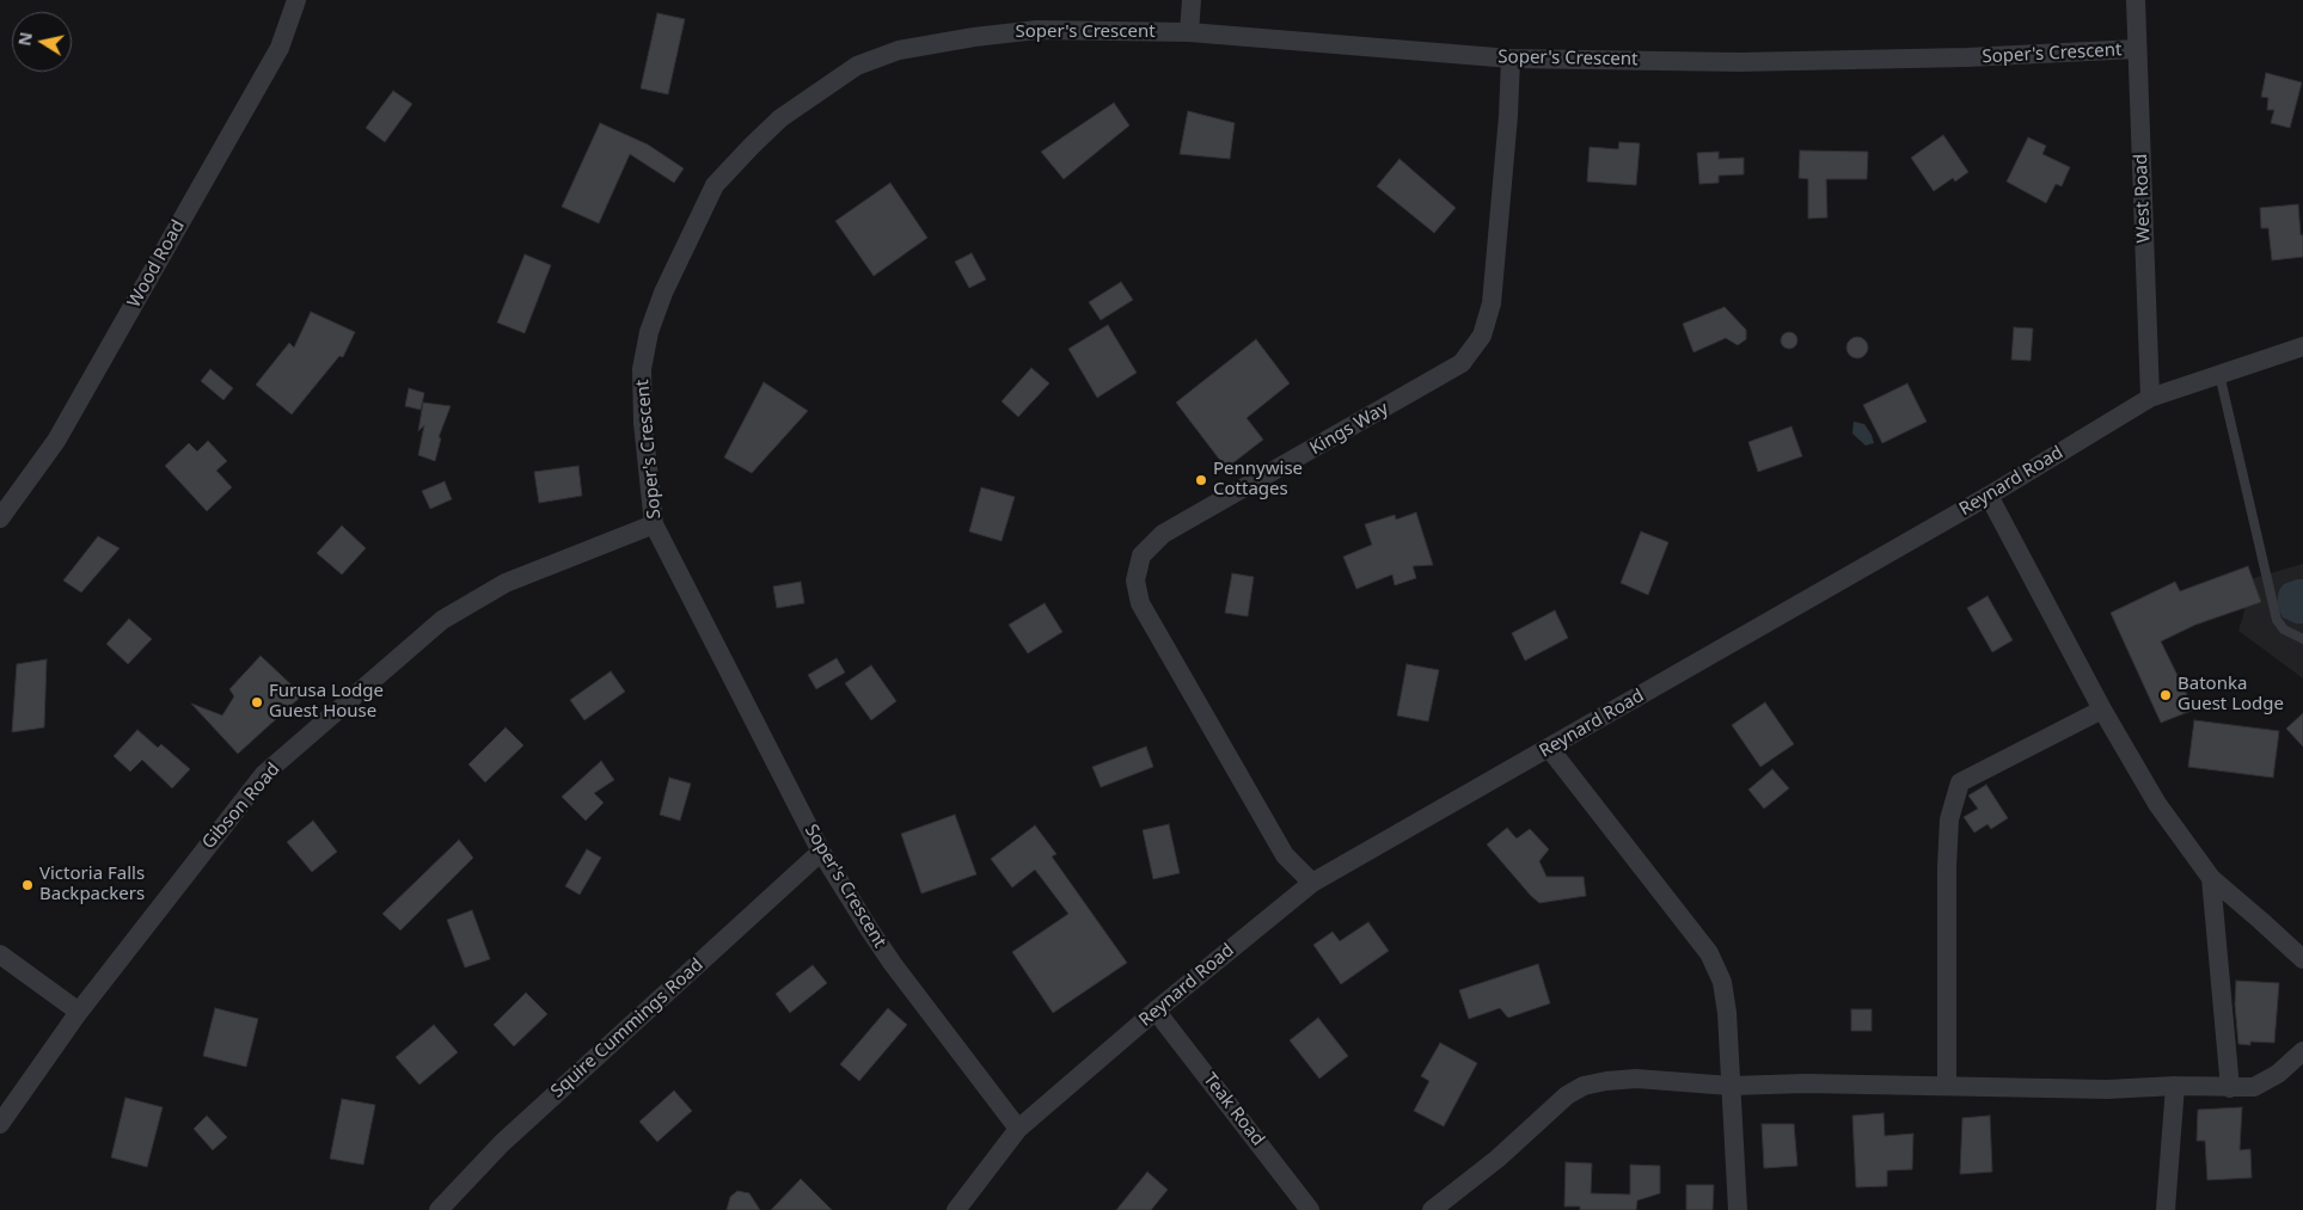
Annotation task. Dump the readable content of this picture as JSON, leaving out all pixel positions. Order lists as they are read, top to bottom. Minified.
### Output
{"streets":{"street":["Soper's Crescent","West Road","Wood Road","Kings Way","Reynard Road","Gibson Road","Squire Cummings Road","Teak Road"]},"crossings":[["Soper's Crescent","West Road"],["Soper's Crescent","Kings Way"],["Soper's Crescent","Reynard Road"],["Soper's Crescent","Gibson Road"],["Soper's Crescent","Squire Cummings Road"],["West Road","Reynard Road"],["Kings Way","Reynard Road"],["Reynard Road","Teak Road"]],"places":["Pennywise Cottages","Batonka Guest Lodge","Furusa Lodge Guest House","Victoria Falls Backpackers"],"north":"left"}
